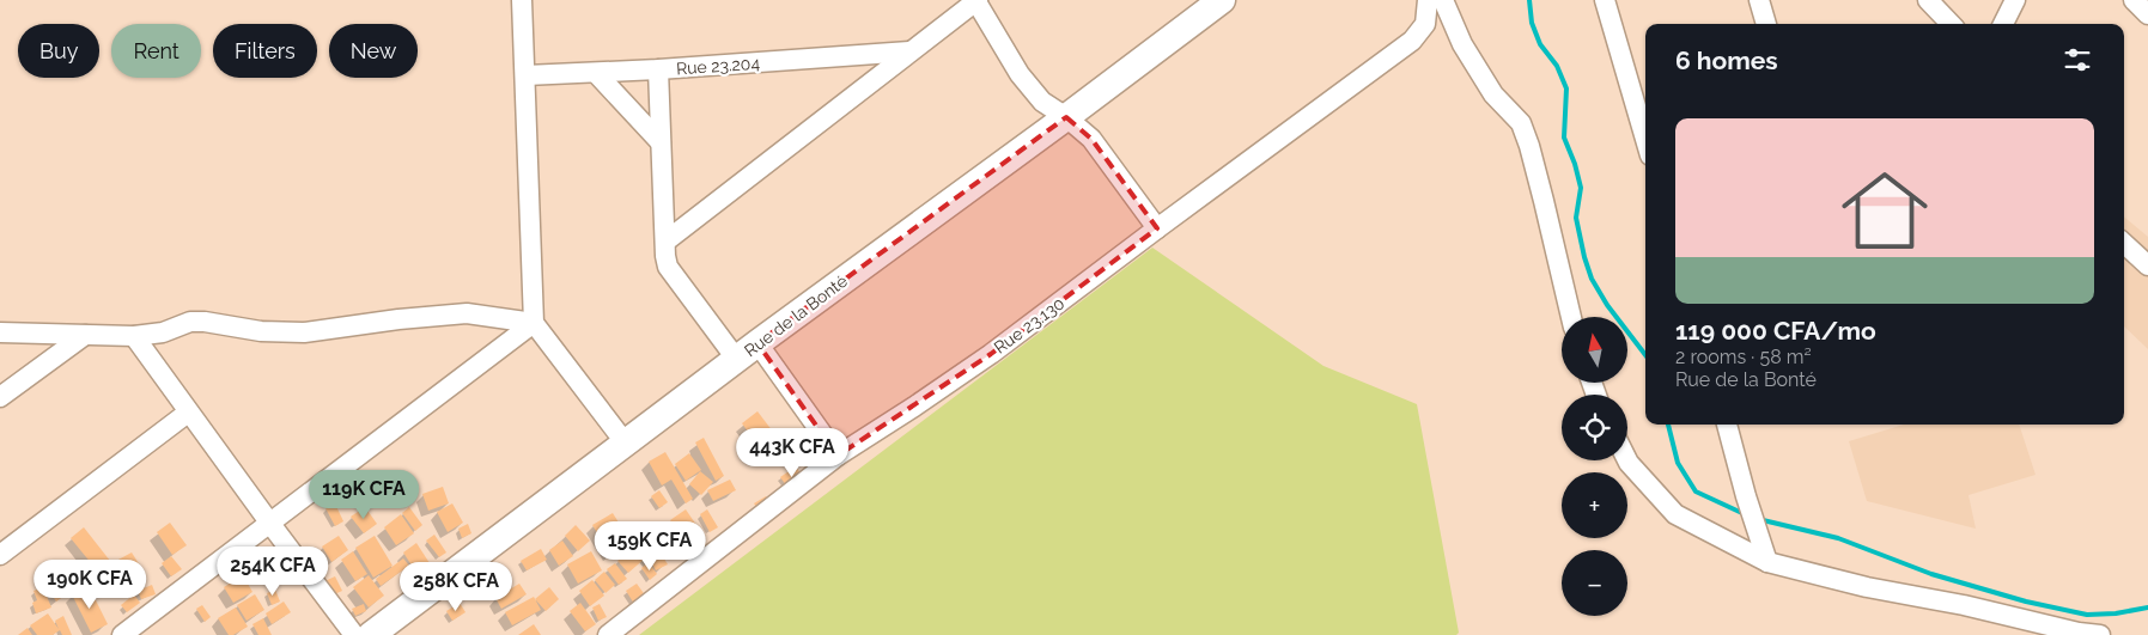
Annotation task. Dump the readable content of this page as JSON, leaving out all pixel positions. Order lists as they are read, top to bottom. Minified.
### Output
{"streets":{"street":["Rue 23.204","Rue de la Bonté","Rue 23.130"]},"north":"top","page":{"chip":["Buy","Rent","Filters","New"],"heading":"6 homes","list":[{"name":"119 000 CFA/mo","note":"2 rooms · 58 m² · Rue de la Bonté"}],"map_buttons":["+","−"],"price":["443K CFA","119K CFA","159K CFA","254K CFA","190K CFA","258K CFA"]}}
